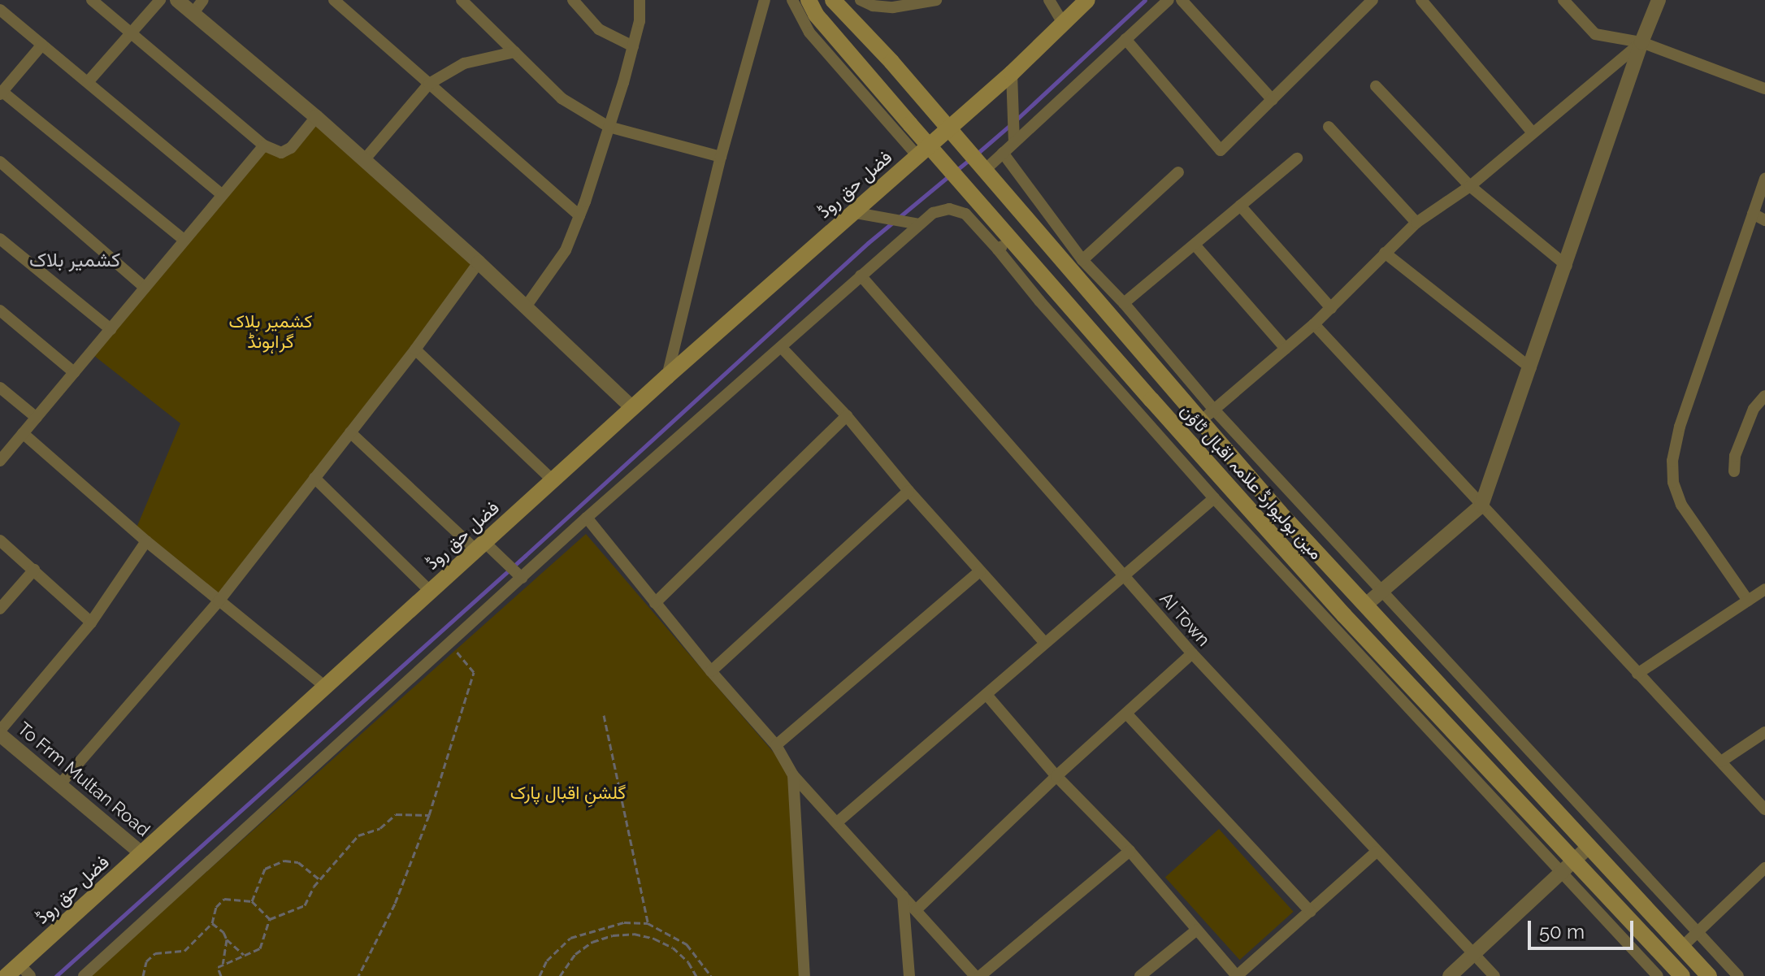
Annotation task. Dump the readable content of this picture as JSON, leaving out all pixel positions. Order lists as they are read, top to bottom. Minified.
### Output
{"streets":{"main road":["فضل حق روڈ","مین بولیوارڈ علامہ اقبال ٹاؤن"],"street":["AI Town","To Frm Multan Road"]},"crossings":[["فضل حق روڈ","مین بولیوارڈ علامہ اقبال ٹاؤن"],["فضل حق روڈ","To Frm Multan Road"]],"districts":["کشمیر بلاک"],"parks":["کشمیر بلاک ﮔﺮﺍﮨﻮﻧﮉ","گلشنِ اقبال پارک"],"scale_bar":"50 m"}
